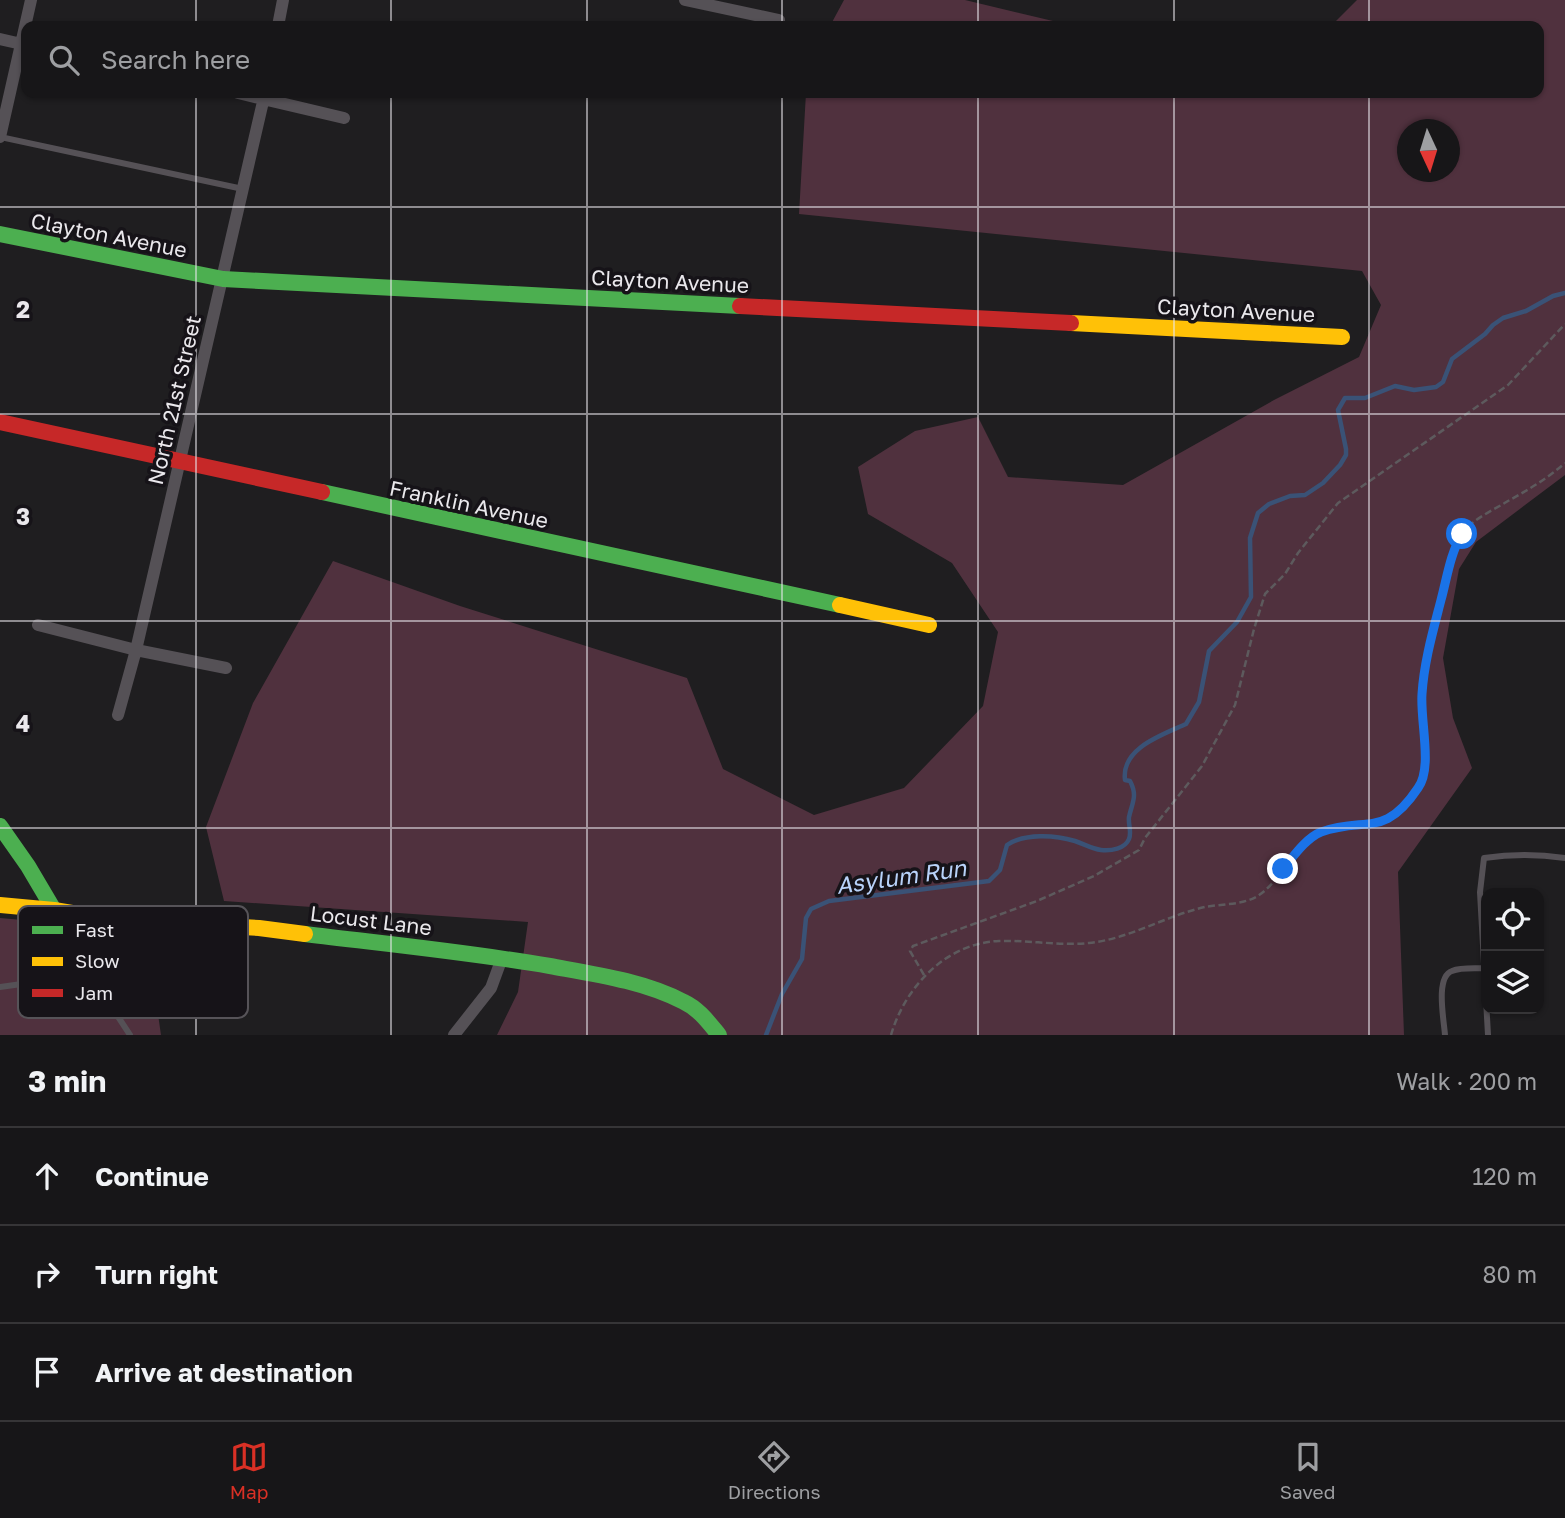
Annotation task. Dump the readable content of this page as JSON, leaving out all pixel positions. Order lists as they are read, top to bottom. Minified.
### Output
{"streets":{"street":["Clayton Avenue","North 21st Street","Franklin Avenue","Locust Lane"]},"crossings":[["Clayton Avenue","North 21st Street"],["North 21st Street","Franklin Avenue"]],"water":["Asylum Run"],"legend":["Fast","Slow","Jam"],"north":"bottom","page":{"search":"Search here","heading":["3 min","Walk · 200 m"],"list":[["Continue","120 m"],["Turn right","80 m"],"Arrive at destination"],"nav":["Map","Directions","Saved"]},"grid":{"rows":["2","3","4"]}}
